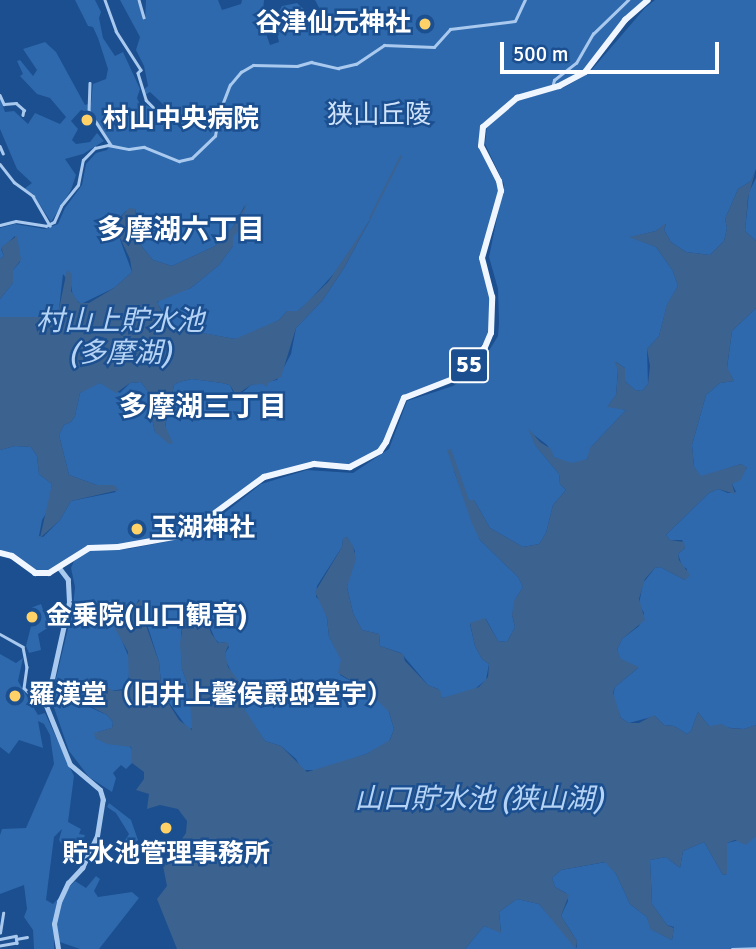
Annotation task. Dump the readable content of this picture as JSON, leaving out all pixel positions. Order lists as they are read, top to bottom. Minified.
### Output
{"streets":{"main road":["55"]},"districts":["多摩湖六丁目","多摩湖三丁目"],"water":["村山上貯水池 (多摩湖)","山口貯水池 (狭山湖)"],"parks":["狭山丘陵"],"places":["谷津仙元神社","村山中央病院","玉湖神社","金乗院(山口観音)","羅漢堂（旧井上馨侯爵邸堂宇）","貯水池管理事務所"],"scale_bar":"500 m"}
